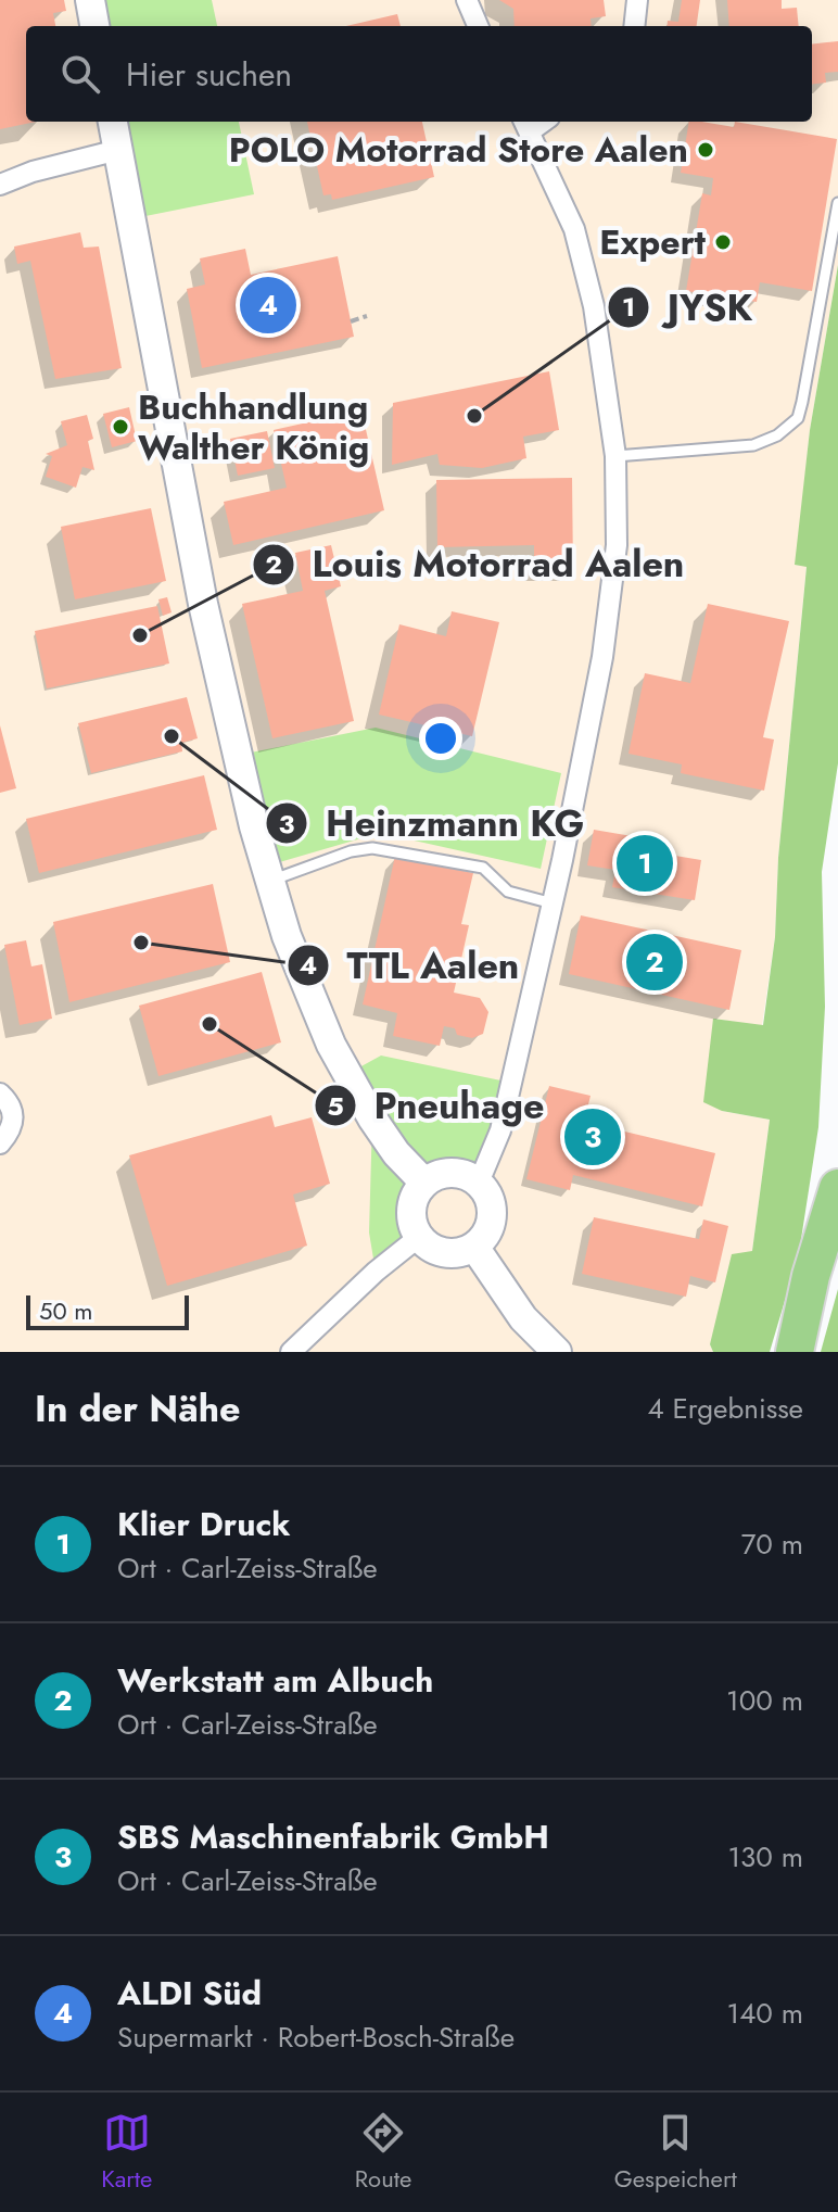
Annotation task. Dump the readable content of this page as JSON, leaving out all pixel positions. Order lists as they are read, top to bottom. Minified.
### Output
{"places":["POLO Motorrad Store Aalen","Expert","JYSK","Buchhandlung Walther König","Louis Motorrad Aalen","Heinzmann KG","TTL Aalen","Pneuhage"],"scale_bar":"50 m","page":{"search":"Hier suchen","pins":["4","1","2","3"],"scale":"50 m","heading":["In der Nähe","4 Ergebnisse"],"list":[{"mark":"1","name":"Klier Druck","note":"Ort · Carl-Zeiss-Straße","value":"70 m"},{"mark":"2","name":"Werkstatt am Albuch","note":"Ort · Carl-Zeiss-Straße","value":"100 m"},{"mark":"3","name":"SBS Maschinenfabrik GmbH","note":"Ort · Carl-Zeiss-Straße","value":"130 m"},{"mark":"4","name":"ALDI Süd","note":"Supermarkt · Robert-Bosch-Straße","value":"140 m"}],"nav":["Karte","Route","Gespeichert"]}}
